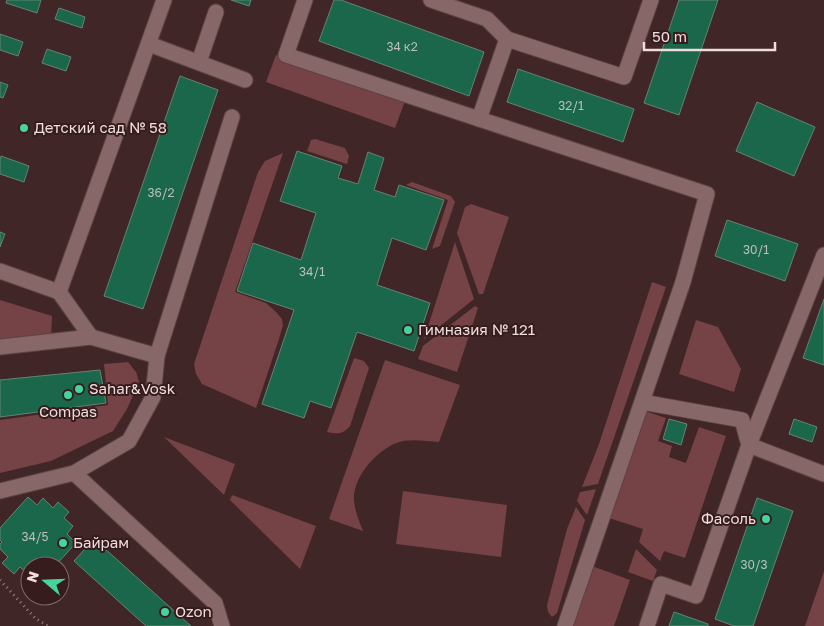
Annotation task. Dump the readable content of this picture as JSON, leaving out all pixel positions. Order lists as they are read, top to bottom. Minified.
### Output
{"places":["Детский сад № 58","Гимназия № 121","Sahar&Vosk","Compas","Фасоль","Байрам","Ozon"],"house_numbers":["34 к2","32/1","36/2","30/1","34/1","34/5","30/3"],"scale_bar":"50 m","north":"left"}
